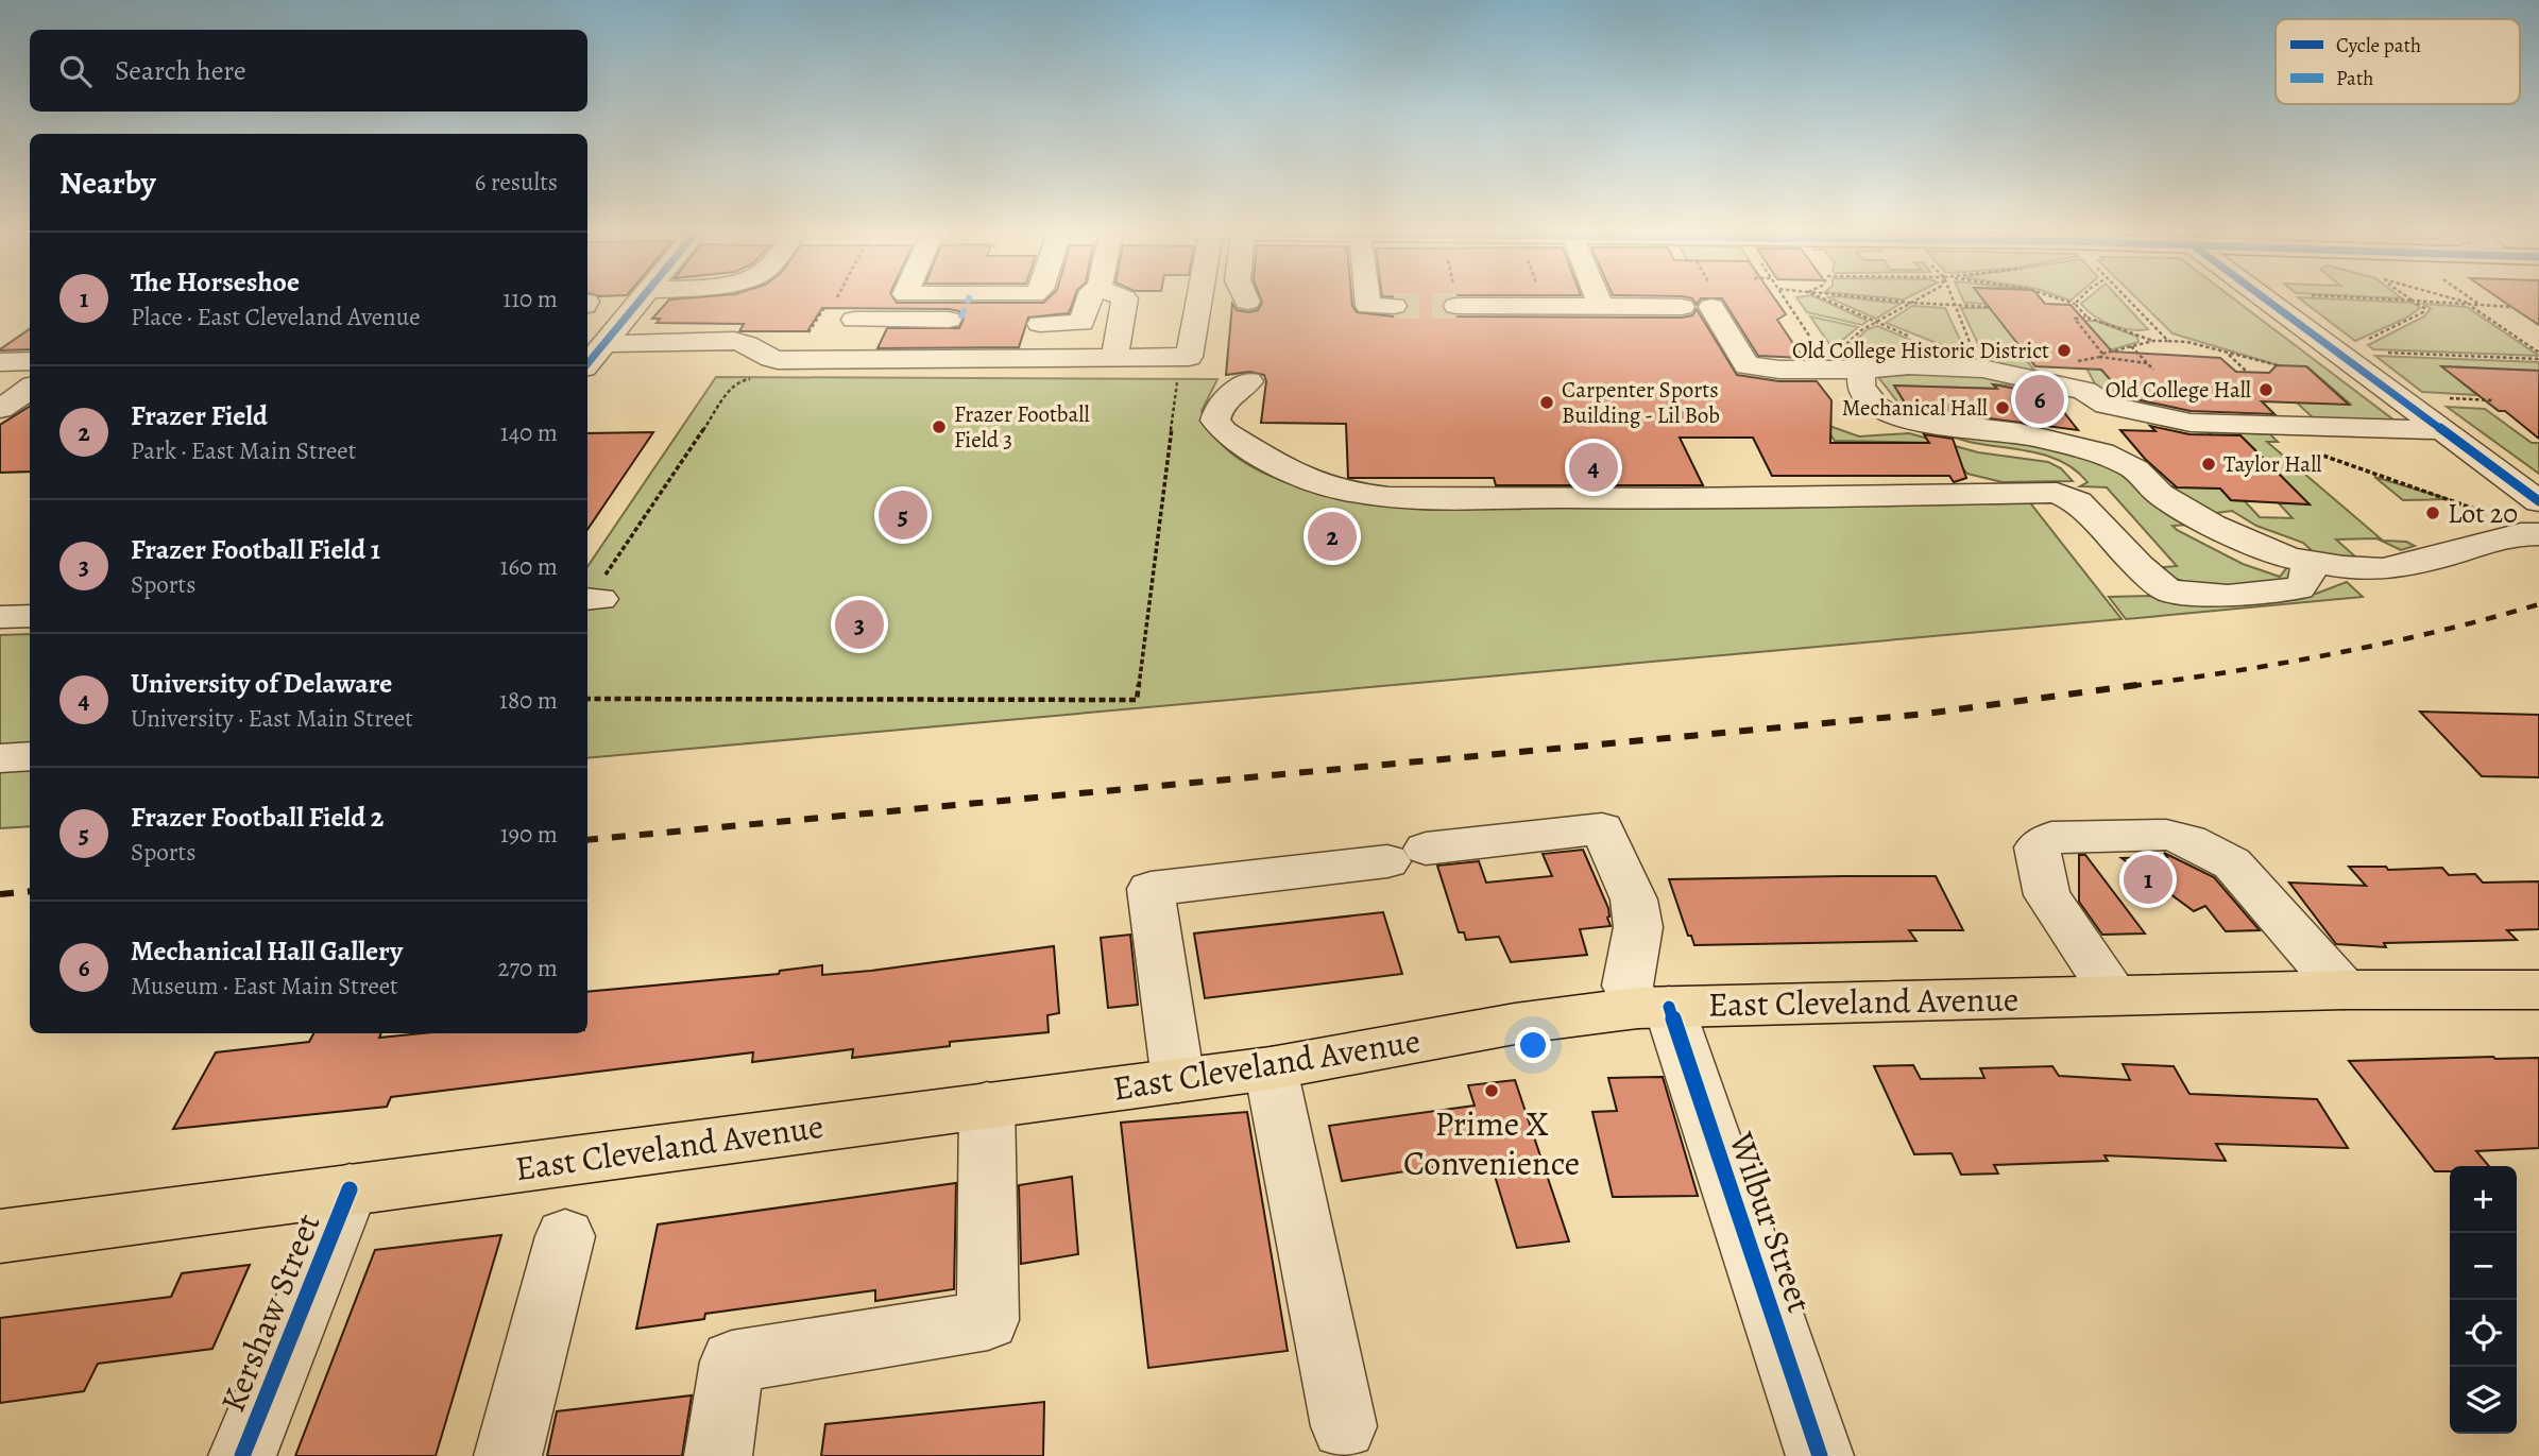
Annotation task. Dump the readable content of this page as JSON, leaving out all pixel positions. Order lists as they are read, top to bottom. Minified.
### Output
{"streets":{"main road":["East Cleveland Avenue"],"street":["Wilbur Street","Kershaw Street"]},"crossings":[["East Cleveland Avenue","Wilbur Street"],["East Cleveland Avenue","Kershaw Street"]],"places":["Old College Historic District","Old College Hall","Carpenter Sports Building - Lil Bob","Mechanical Hall","Frazer Football Field 3","Taylor Hall","Lot 20","Prime X Convenience"],"legend":["Cycle path","Path"],"page":{"search":"Search here","heading":["Nearby","6 results"],"list":[{"mark":"1","name":"The Horseshoe","note":"Place · East Cleveland Avenue","value":"110 m"},{"mark":"2","name":"Frazer Field","note":"Park · East Main Street","value":"140 m"},{"mark":"3","name":"Frazer Football Field 1","note":"Sports","value":"160 m"},{"mark":"4","name":"University of Delaware","note":"University · East Main Street","value":"180 m"},{"mark":"5","name":"Frazer Football Field 2","note":"Sports","value":"190 m"},{"mark":"6","name":"Mechanical Hall Gallery","note":"Museum · East Main Street","value":"270 m"}],"pins":["6","4","5","2","3","1"],"map_buttons":["+","−"]}}
